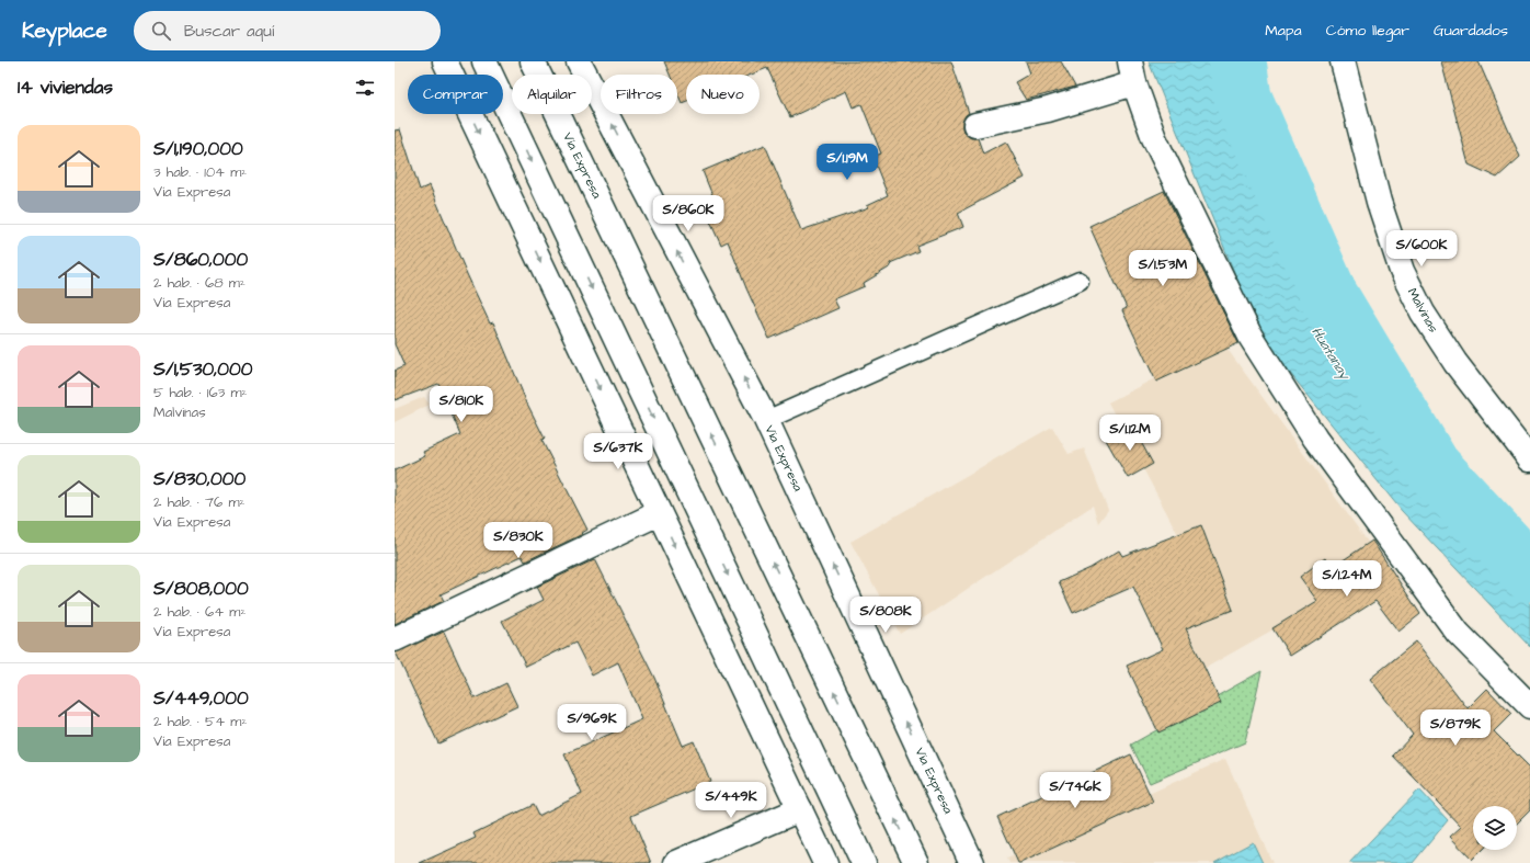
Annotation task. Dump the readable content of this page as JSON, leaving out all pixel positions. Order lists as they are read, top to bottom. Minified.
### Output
{"streets":{"main road":["Vía Expresa","Malvinas"]},"water":["Huatanay"],"page":{"header":"Keyplace","search":"Buscar aquí","nav":["Mapa","Cómo llegar","Guardados"],"heading":"14 viviendas","chip":["Comprar","Alquilar","Filtros","Nuevo"],"list":[{"name":"S/1,190,000","note":"3 hab. · 104 m² · Vía Expresa"},{"name":"S/860,000","note":"2 hab. · 68 m² · Vía Expresa"},{"name":"S/1,530,000","note":"5 hab. · 163 m² · Malvinas"},{"name":"S/830,000","note":"2 hab. · 76 m² · Vía Expresa"},{"name":"S/808,000","note":"2 hab. · 64 m² · Vía Expresa"},{"name":"S/449,000","note":"2 hab. · 54 m² · Vía Expresa"}],"price":["S/1.19M","S/860K","S/600K","S/1.53M","S/810K","S/1.12M","S/637K","S/830K","S/1.24M","S/808K","S/969K","S/879K","S/746K","S/449K"]}}
